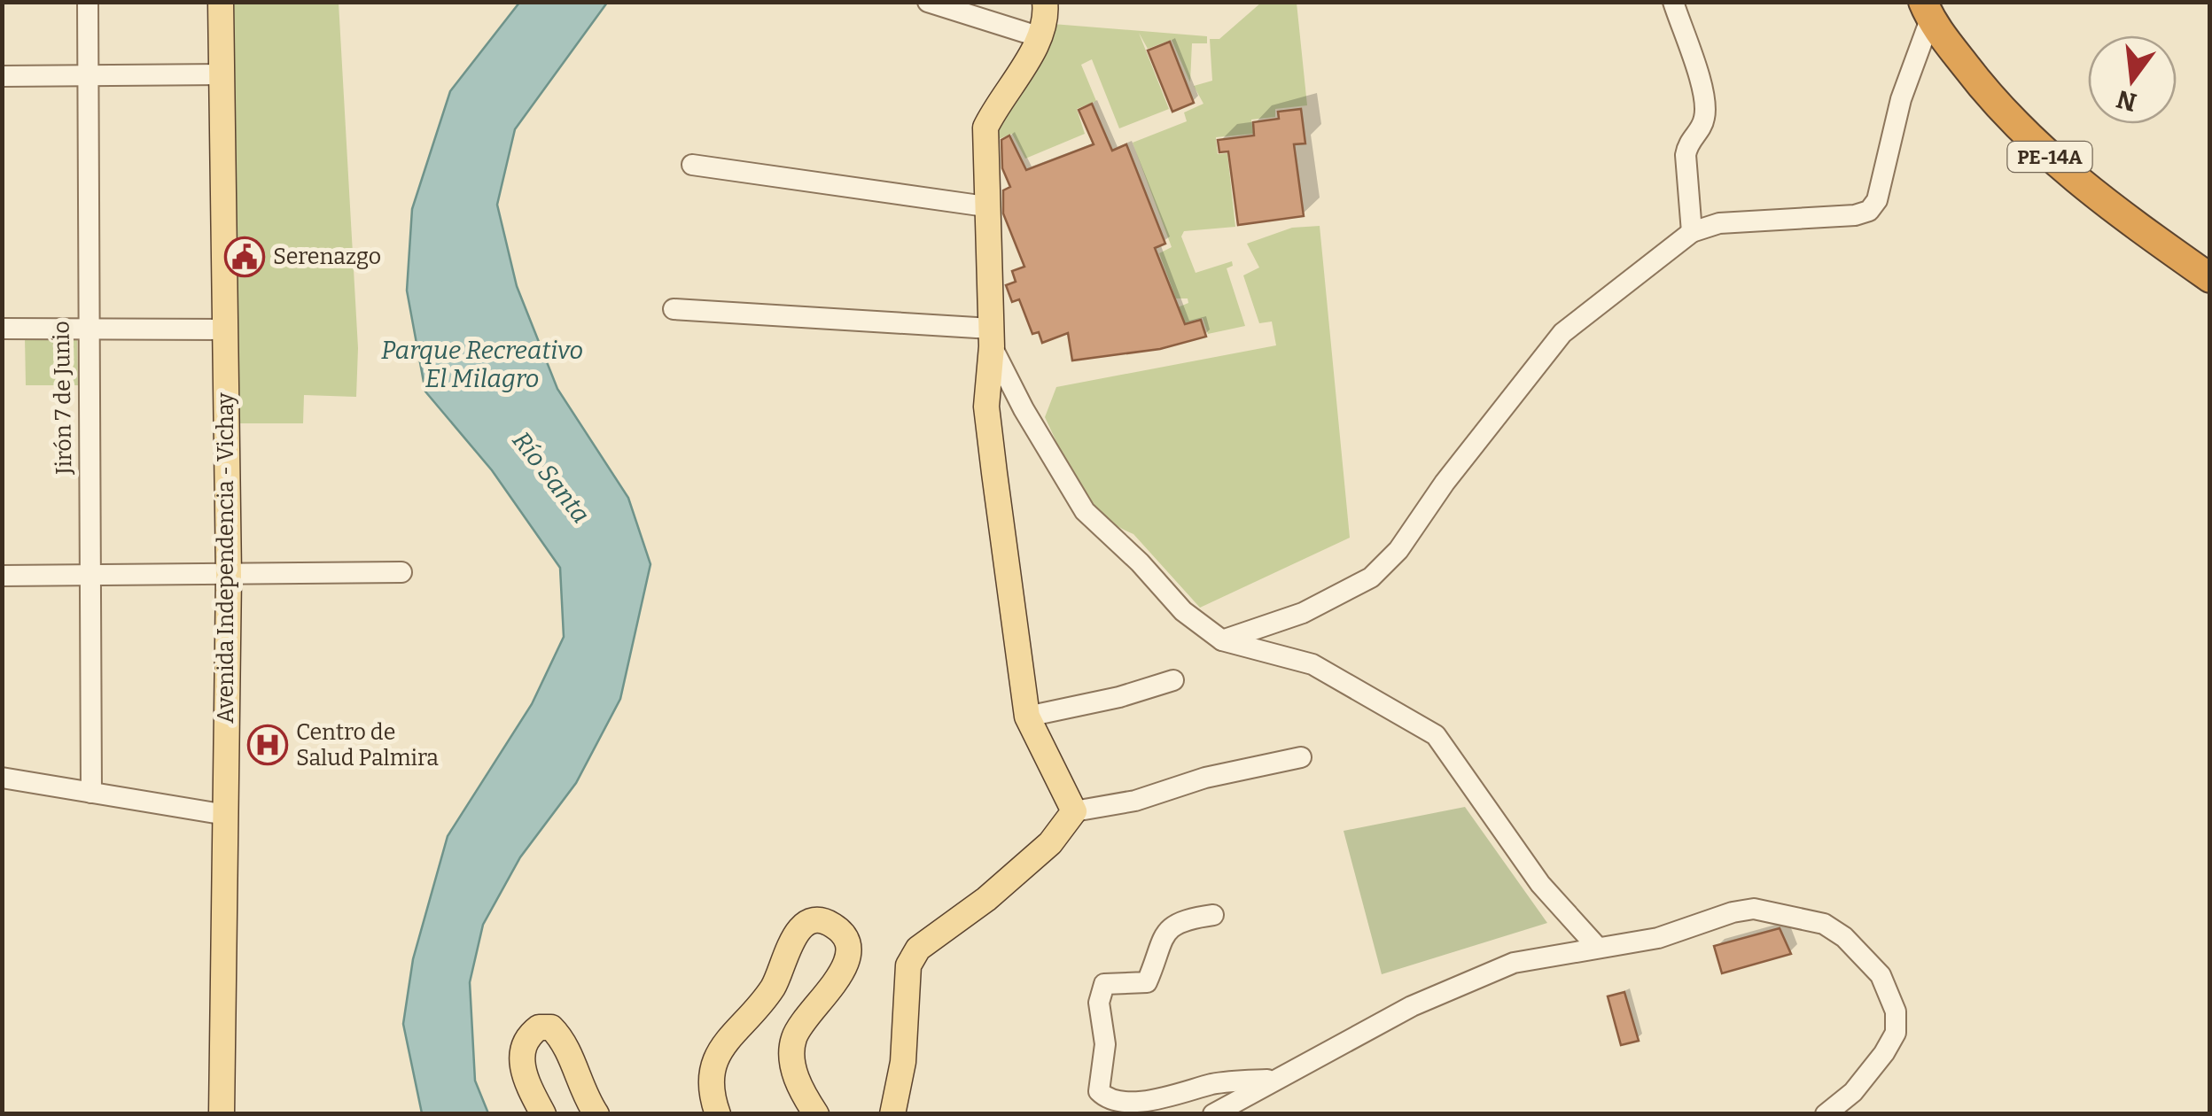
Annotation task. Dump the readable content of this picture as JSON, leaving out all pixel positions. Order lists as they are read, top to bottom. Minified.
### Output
{"streets":{"highway":["PE-14A"],"main road":["Avenida Independencia - Vichay"],"street":["Jirón 7 de Junio"]},"water":["Parque Recreativo El Milagro","Río Santa"],"places":{"public building":["Serenazgo"],"hospital":["Centro de Salud Palmira"]},"north":"bottom"}
